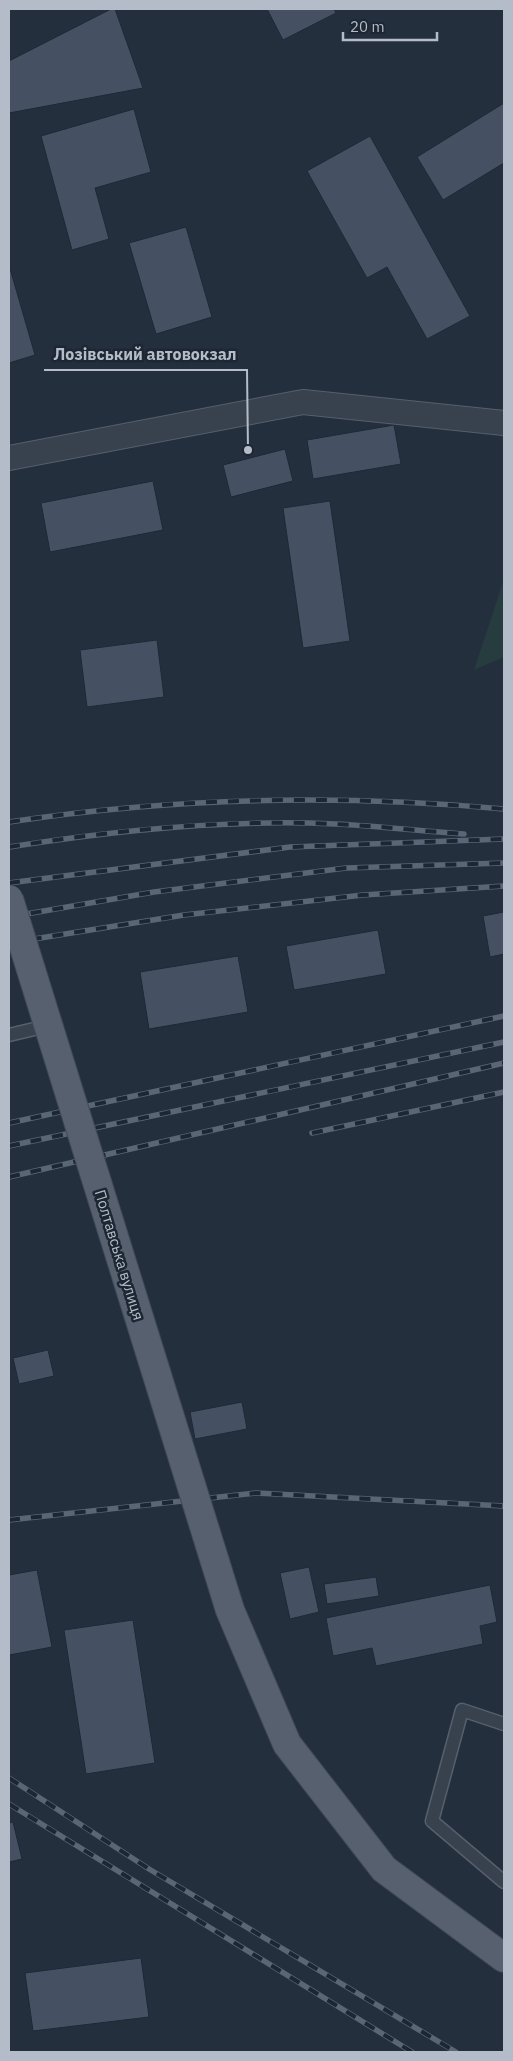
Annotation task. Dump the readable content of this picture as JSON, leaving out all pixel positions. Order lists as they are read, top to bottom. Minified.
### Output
{"streets":{"main road":["Полтавська вулиця"]},"places":["Лозівський автовокзал"],"scale_bar":"20 m"}
